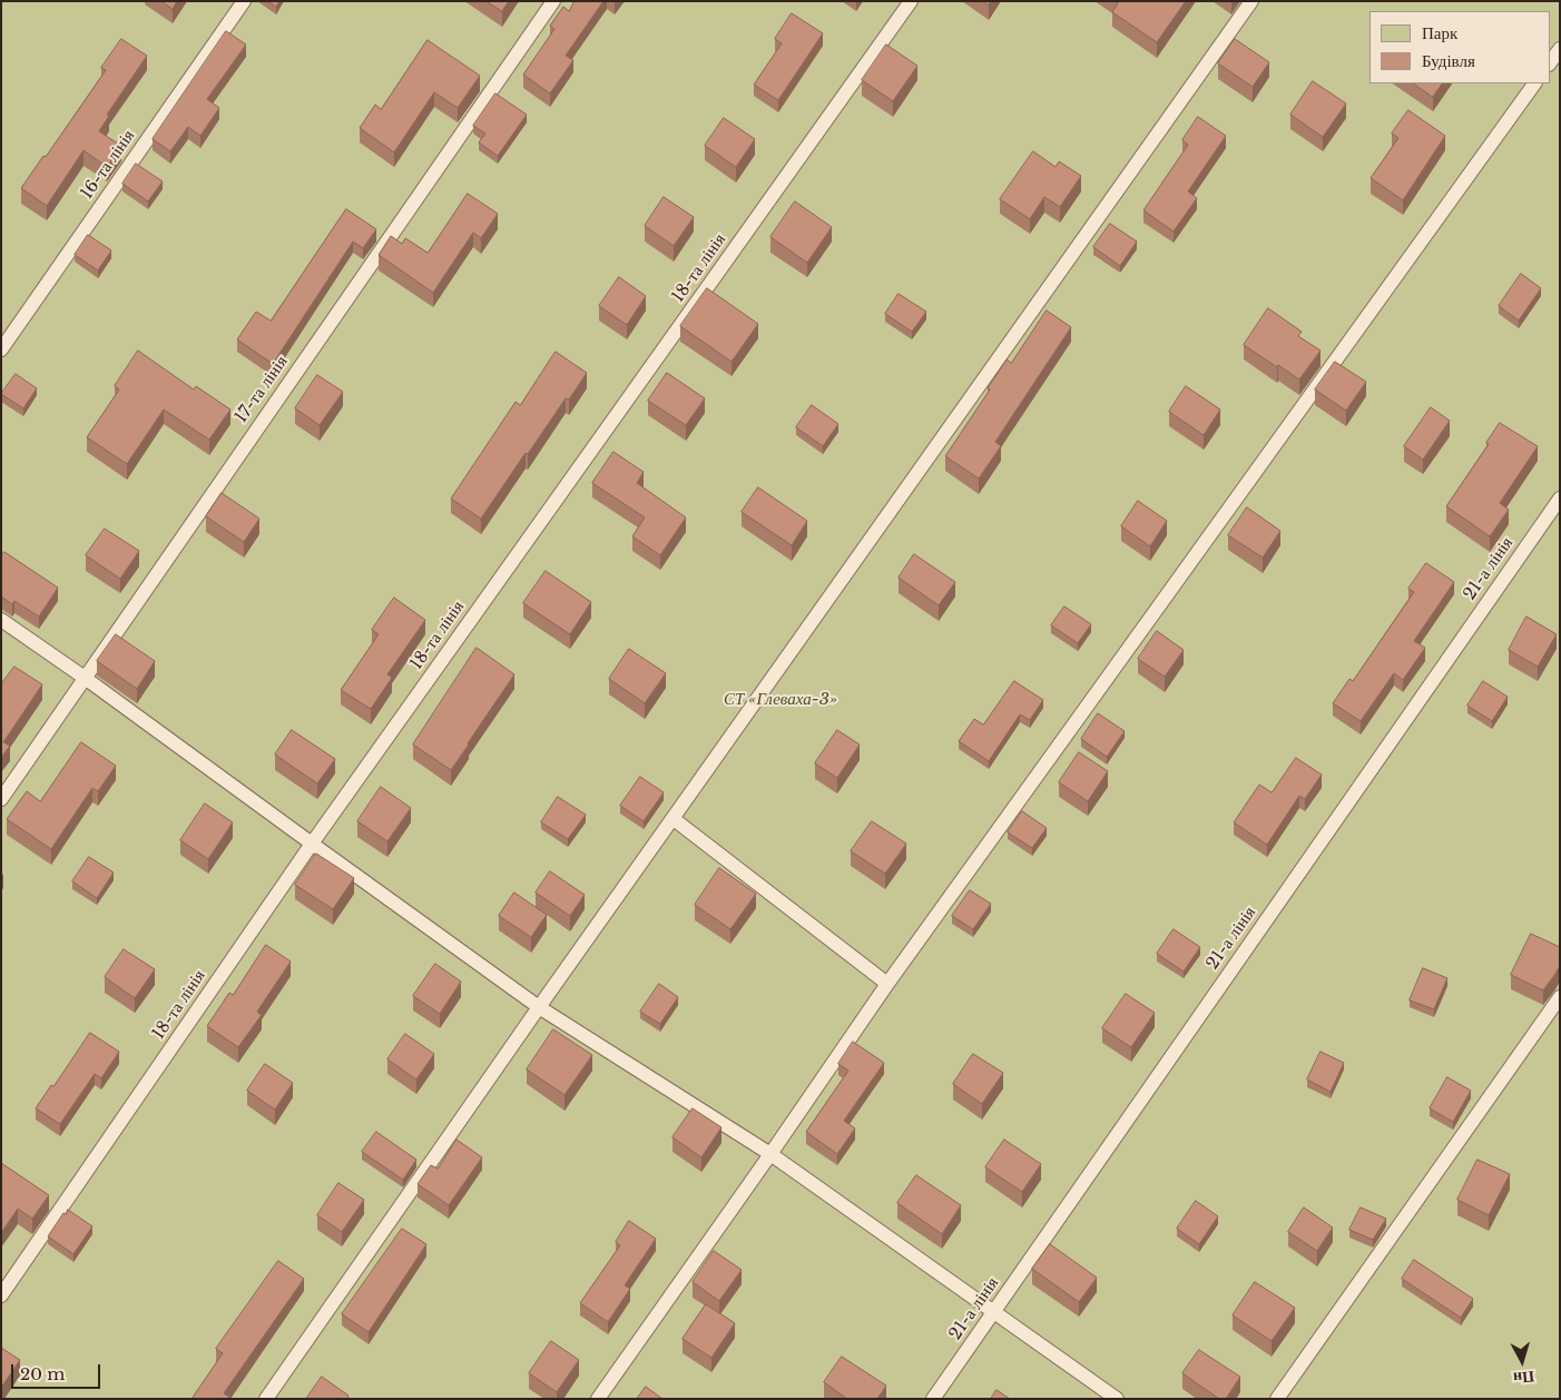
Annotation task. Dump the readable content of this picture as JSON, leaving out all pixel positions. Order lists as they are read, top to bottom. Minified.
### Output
{"streets":{"lane":["16-та лінія","18-та лінія","17-та лінія","21-а лінія"]},"parks":["СТ «Глеваха-3»"],"legend":["Парк","Будівля"],"scale_bar":"20 m","north":"bottom"}
